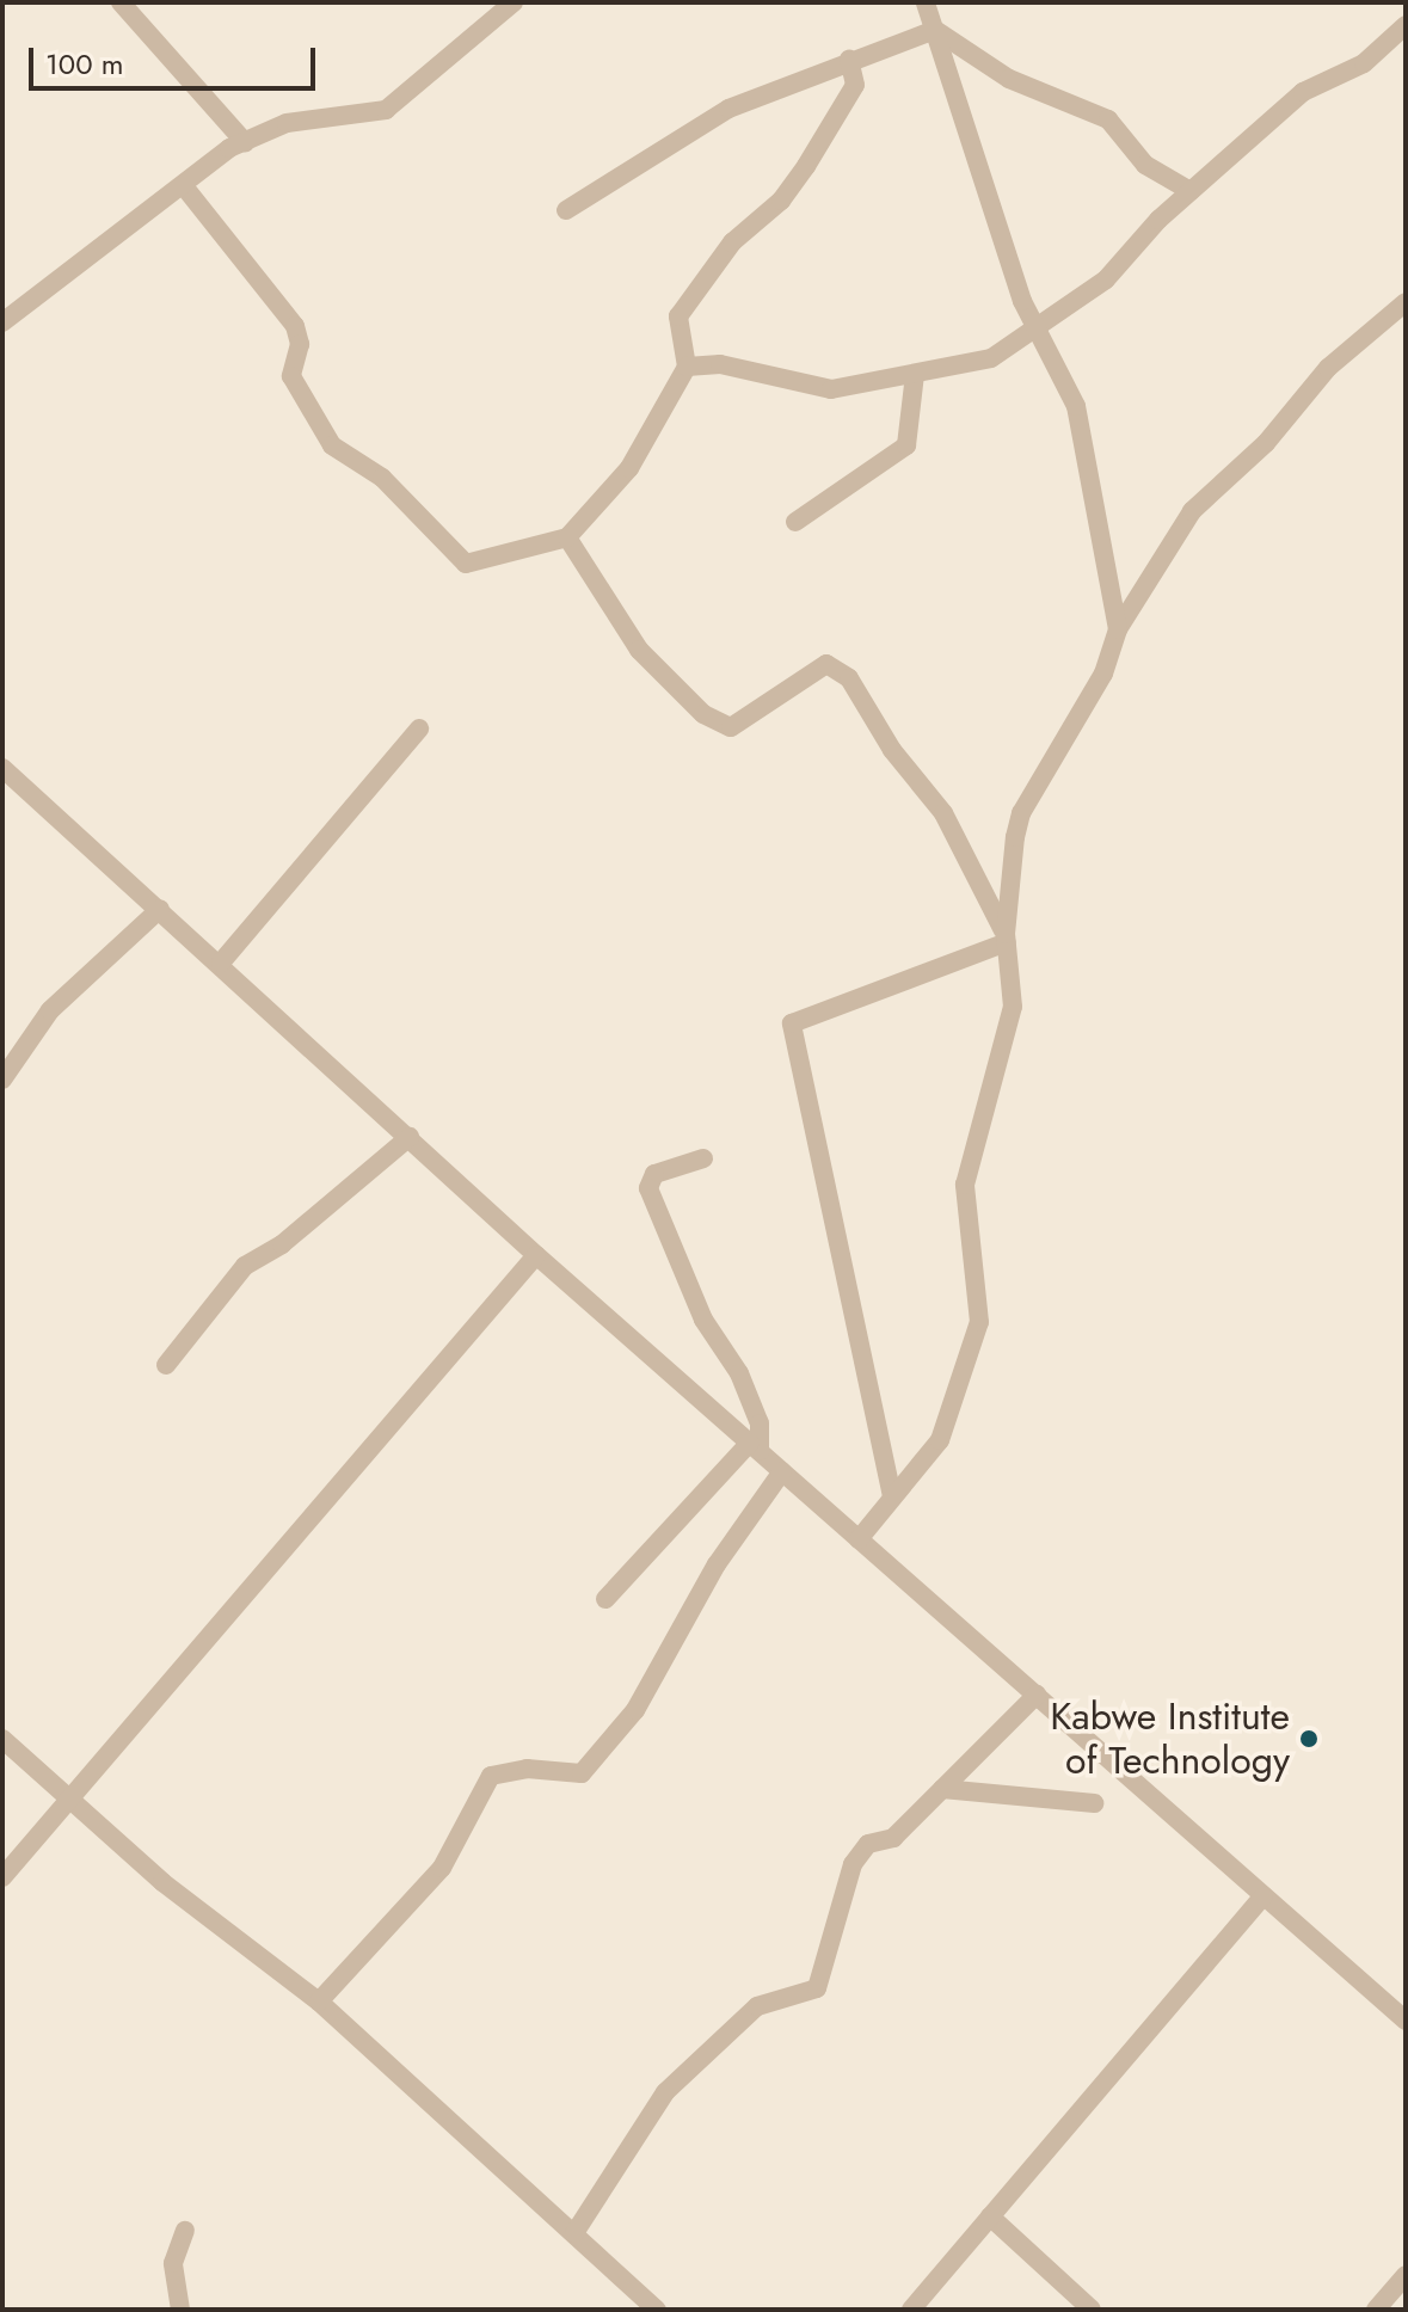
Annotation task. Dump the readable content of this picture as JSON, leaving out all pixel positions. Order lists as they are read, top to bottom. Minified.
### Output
{"places":["Kabwe Institute of Technology"],"scale_bar":"100 m"}
